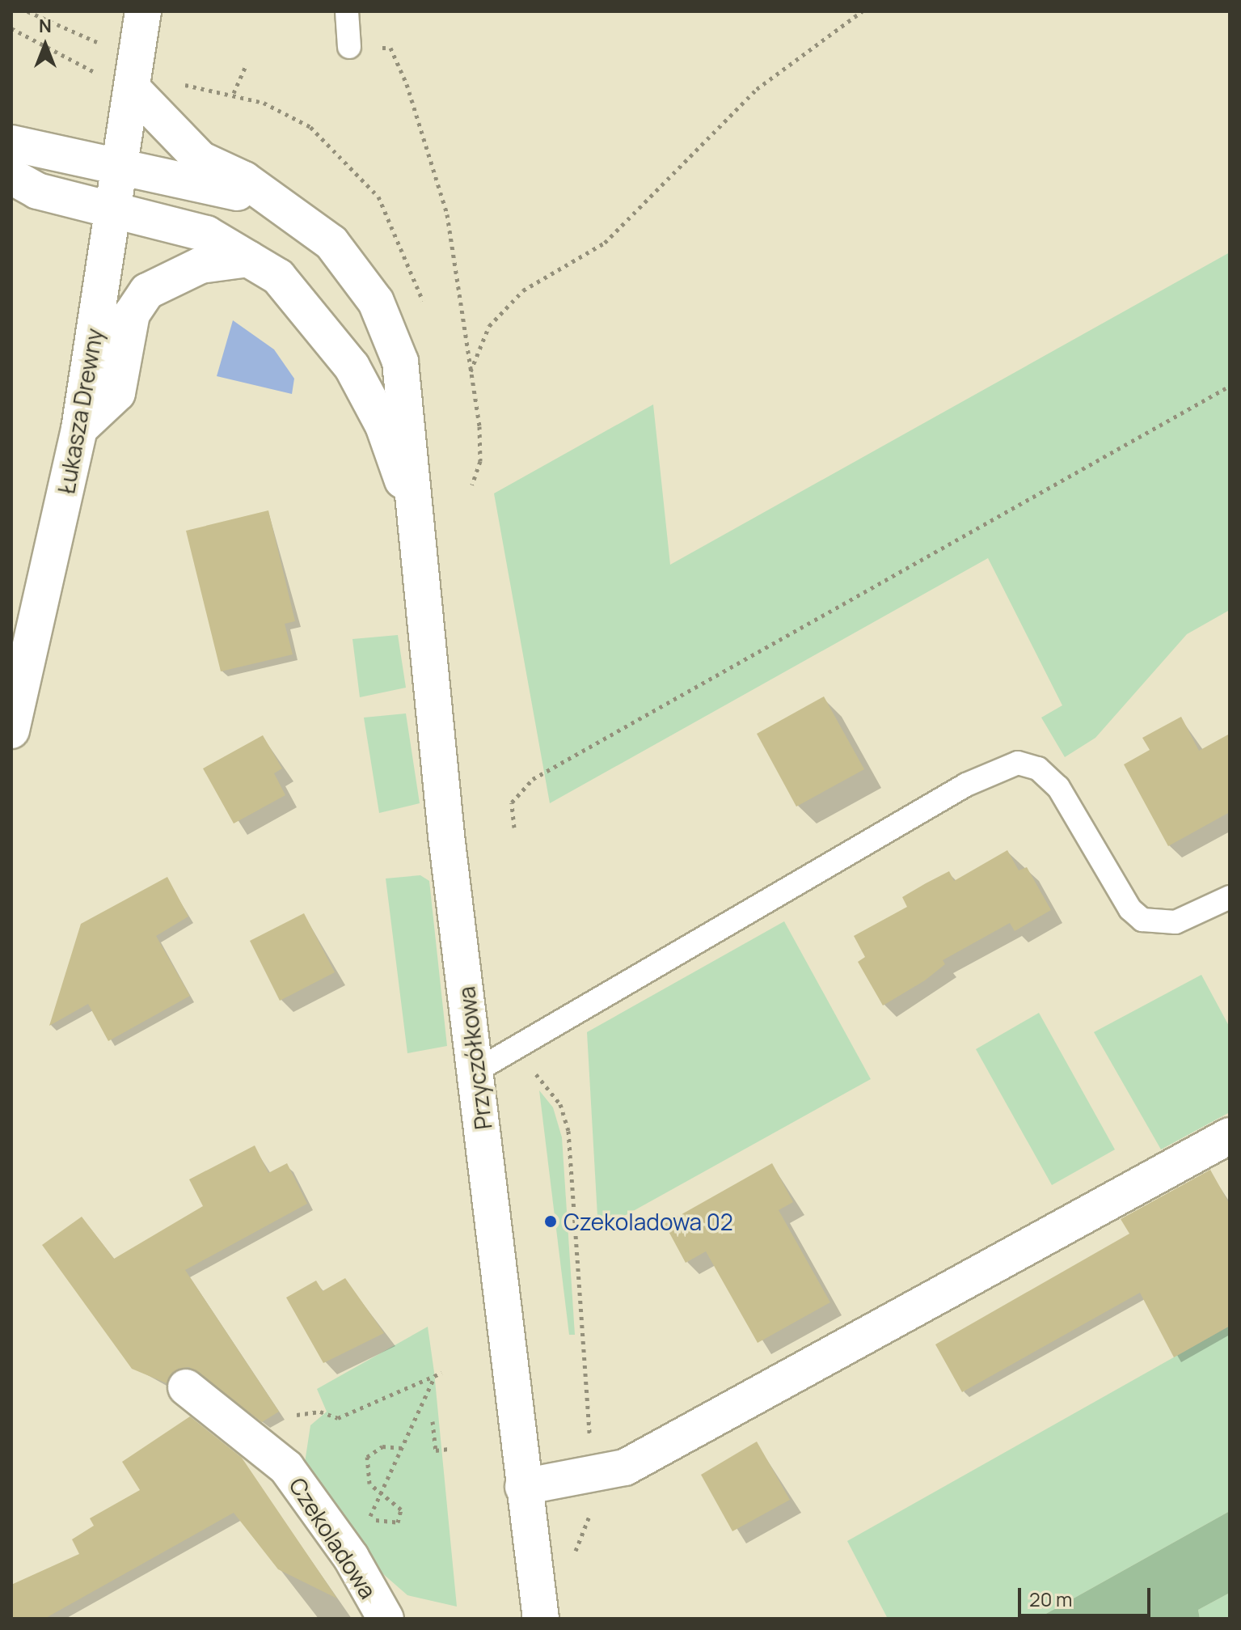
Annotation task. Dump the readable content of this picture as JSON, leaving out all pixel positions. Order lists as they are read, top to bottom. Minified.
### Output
{"streets":{"street":["Łukasza Drewny","Przyczółkowa","Czekoladowa"]},"crossings":[["Łukasza Drewny","Przyczółkowa"]],"places":["Czekoladowa 02"],"scale_bar":"20 m","north":"top"}
